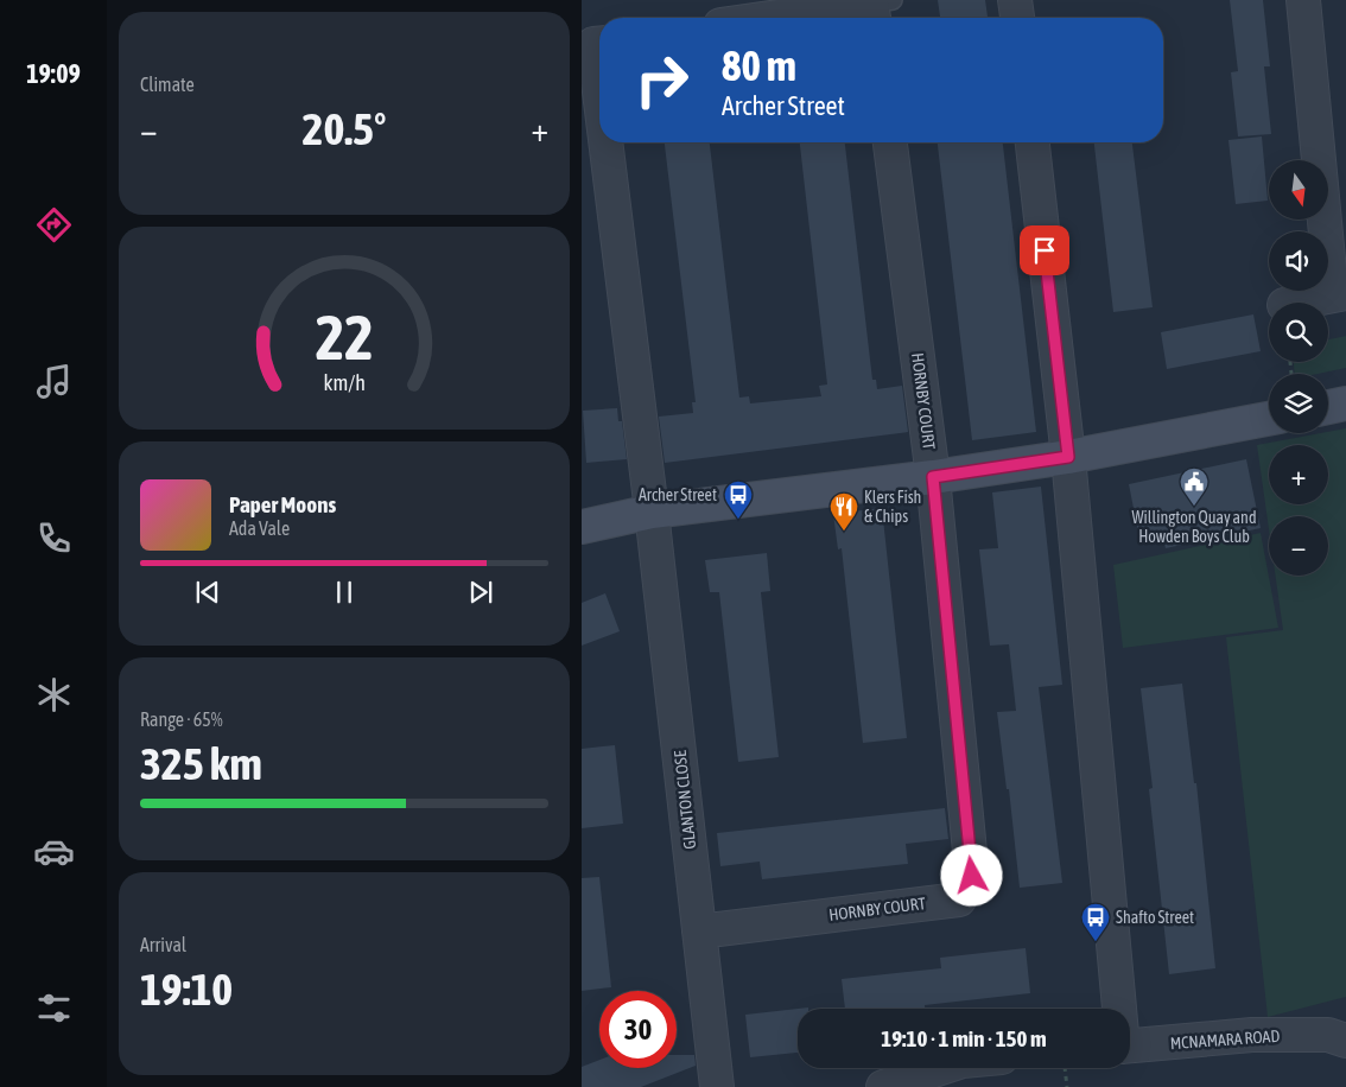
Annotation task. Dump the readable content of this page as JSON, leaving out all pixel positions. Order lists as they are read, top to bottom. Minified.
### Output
{"streets":{"street":["HORNBY COURT","GLANTON CLOSE","MCNAMARA ROAD"]},"crossings":[["HORNBY COURT","GLANTON CLOSE"]],"places":{"public building":["Willington Quay and Howden Boys Club"],"bus stop":["Archer Street","Shafto Street"],"restaurant":["Klers Fish & Chips"]},"north":"bottom","page":{"tabs":"19:09","tile":["Climate",["Range · 65%","325 km"],["Arrival","19:10"]],"turn":["80 m","Archer Street"],"heat":["−","20.5°","+"],"map_buttons":["+","−"],"song":["Paper Moons","Ada Vale"],"limit":"30","trip":"19:10 · 1 min · 150 m","gauge":["22","km/h"]}}
